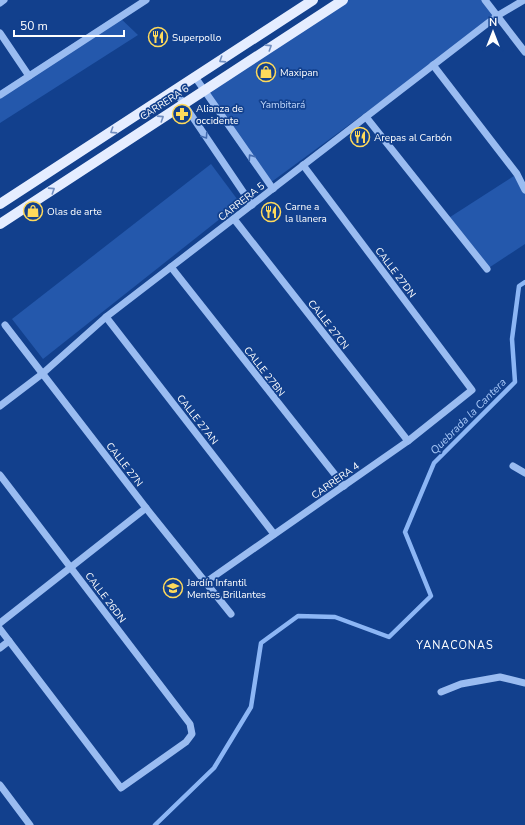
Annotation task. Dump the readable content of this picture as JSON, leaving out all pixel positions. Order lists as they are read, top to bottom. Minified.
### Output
{"streets":{"main road":["CARRERA 6"],"street":["CARRERA 5","CALLE 27DN","CALLE 27CN","CALLE 27BN","CALLE 27AN","CALLE 27N","CARRERA 4","CALLE 26DN"]},"crossings":[["CARRERA 5","CALLE 27DN"],["CARRERA 5","CALLE 27CN"],["CARRERA 5","CALLE 27BN"],["CARRERA 5","CALLE 27AN"],["CARRERA 5","CALLE 27N"],["CALLE 27DN","CARRERA 4"],["CALLE 27CN","CARRERA 4"],["CALLE 27BN","CARRERA 4"],["CALLE 27AN","CARRERA 4"],["CALLE 27N","CARRERA 4"]],"districts":["YANACONAS"],"water":["Quebrada la Cantera"],"parks":["Yambitará"],"places":{"restaurant":["Superpollo","Arepas al Carbón","Carne a la llanera"],"shop":["Maxipan","Olas de arte"],"pharmacy":["Alianza de occidente"],"school or university":["Jardín Infantil Mentes Brillantes"]},"scale_bar":"50 m","north":"top"}
